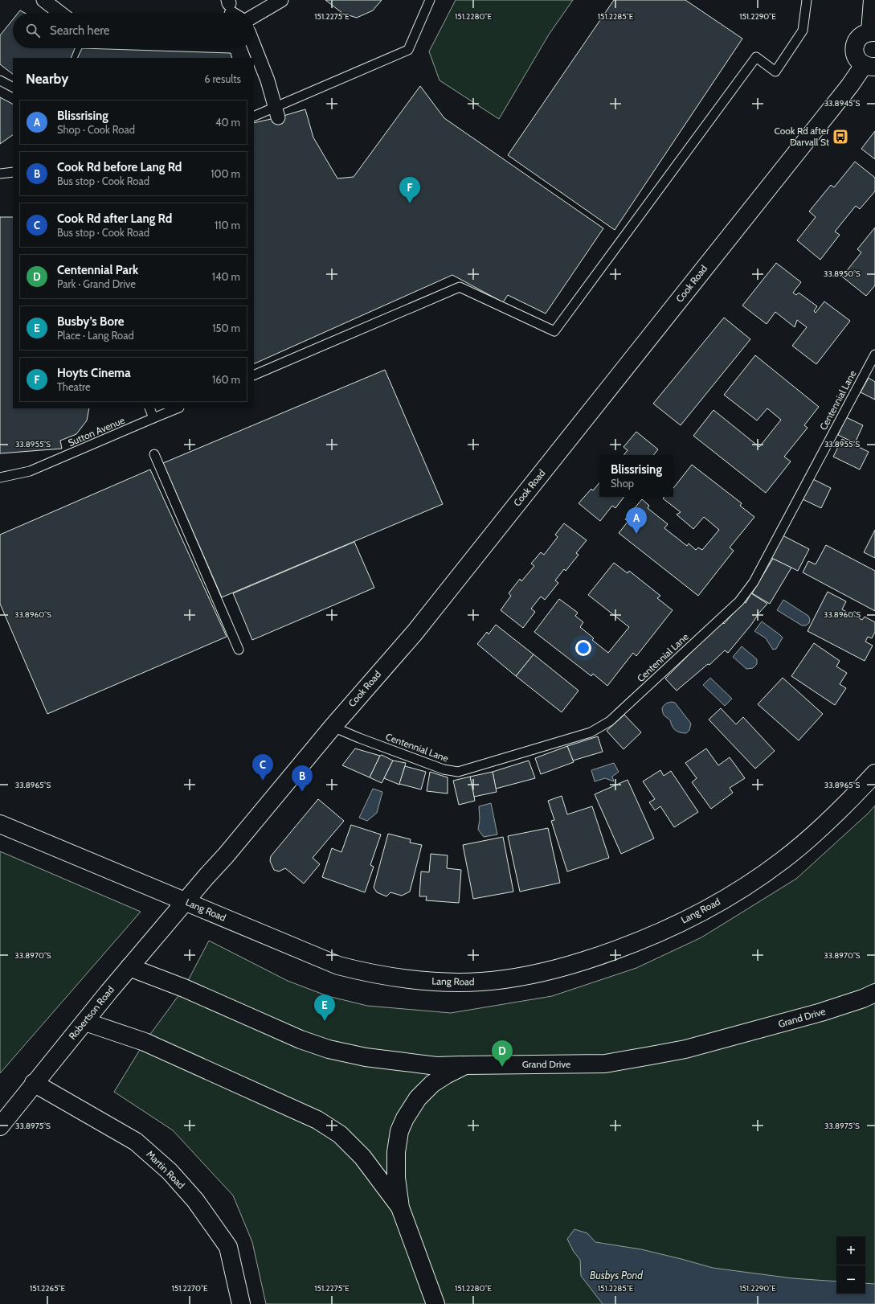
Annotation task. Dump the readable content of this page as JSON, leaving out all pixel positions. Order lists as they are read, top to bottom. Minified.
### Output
{"streets":{"street":["Cook Road","Lang Road","Robertson Road","Grand Drive","Martin Road"],"lane":["Centennial Lane","Sutton Avenue"]},"crossings":[["Cook Road","Centennial Lane"],["Cook Road","Lang Road"],["Cook Road","Robertson Road"],["Lang Road","Robertson Road"],["Robertson Road","Martin Road"]],"water":["Busbys Pond"],"places":{"bus stop":["Cook Rd after Darvall St"]},"page":{"search":"Search here","heading":["Nearby","6 results"],"list":[{"mark":"A","name":"Blissrising","note":"Shop · Cook Road","value":"40 m"},{"mark":"B","name":"Cook Rd before Lang Rd","note":"Bus stop · Cook Road","value":"100 m"},{"mark":"C","name":"Cook Rd after Lang Rd","note":"Bus stop · Cook Road","value":"110 m"},{"mark":"D","name":"Centennial Park","note":"Park · Grand Drive","value":"140 m"},{"mark":"E","name":"Busby’s Bore","note":"Place · Lang Road","value":"150 m"},{"mark":"F","name":"Hoyts Cinema","note":"Theatre","value":"160 m"}],"pins":["F","A","C","B","E","D"],"popup":["Blissrising","Shop"],"map_buttons":["+","−"]},"coordinates":["151.2275°E","151.2280°E","151.2285°E","151.2290°E","33.8945°S","33.8950°S","33.8955°S","33.8960°S","33.8965°S","33.8970°S","33.8975°S","151.2265°E","151.2270°E"]}
